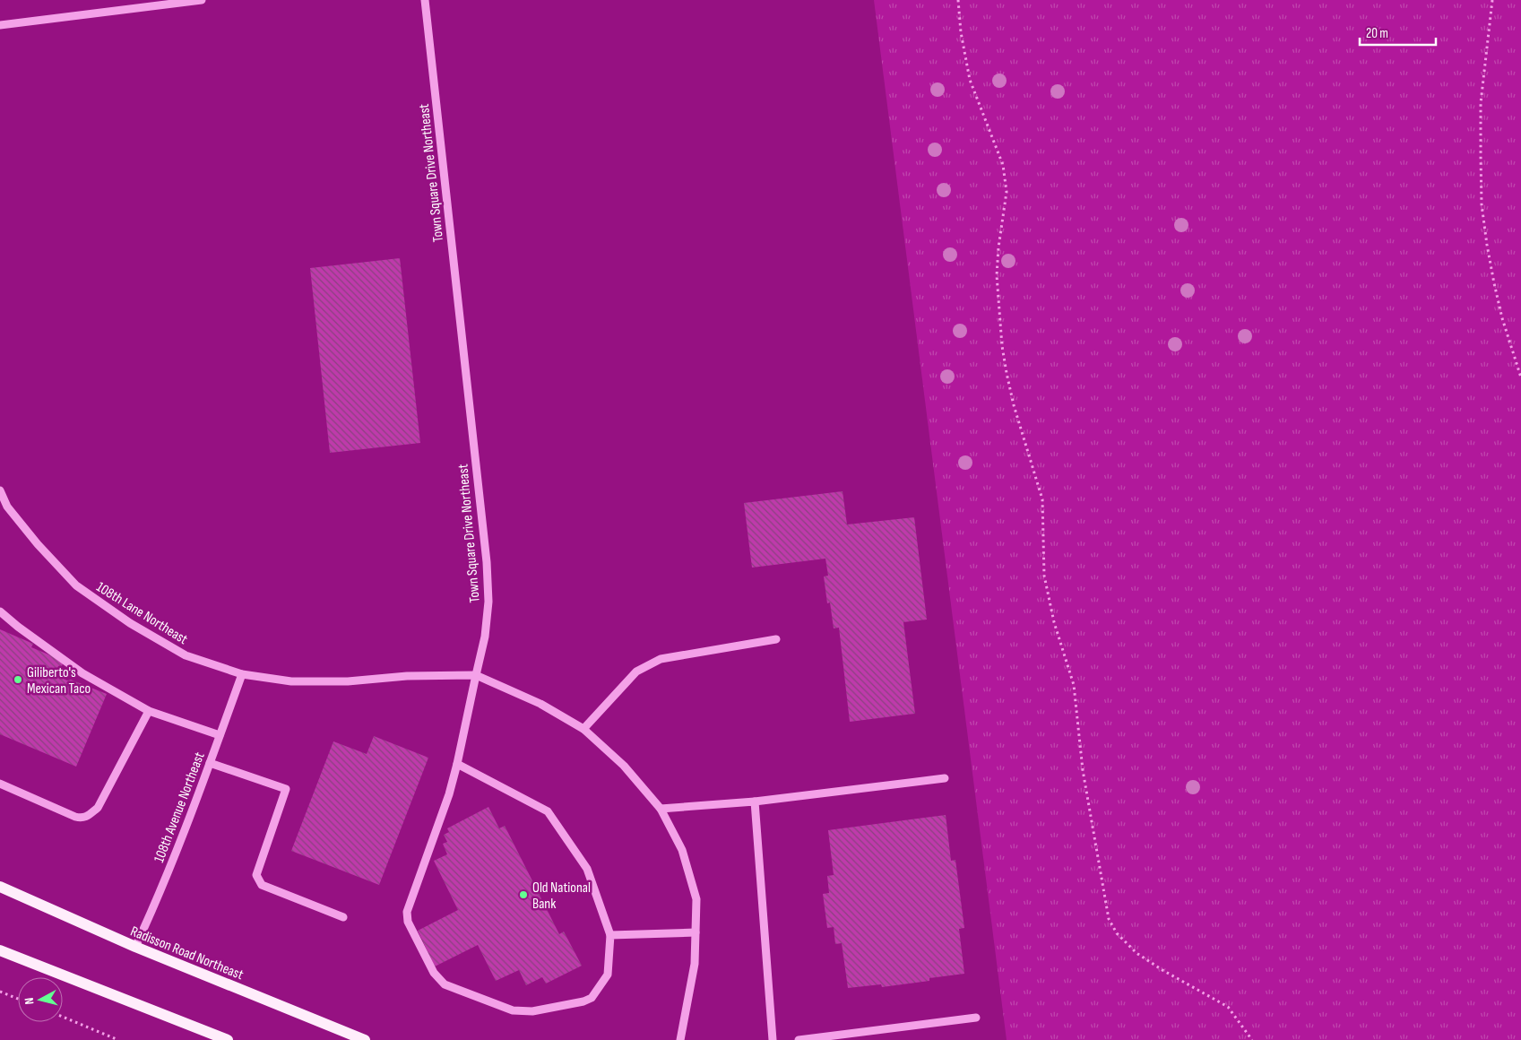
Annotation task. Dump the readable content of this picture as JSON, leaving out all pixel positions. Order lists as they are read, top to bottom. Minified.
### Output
{"streets":{"main road":["Radisson Road Northeast"],"street":["Town Square Drive Northeast","108th Lane Northeast","108th Avenue Northeast"]},"crossings":[["Town Square Drive Northeast","108th Lane Northeast"],["108th Lane Northeast","108th Avenue Northeast"],["108th Avenue Northeast","Radisson Road Northeast"]],"places":["Giliberto's Mexican Taco","Old National Bank"],"scale_bar":"20 m","north":"left"}
